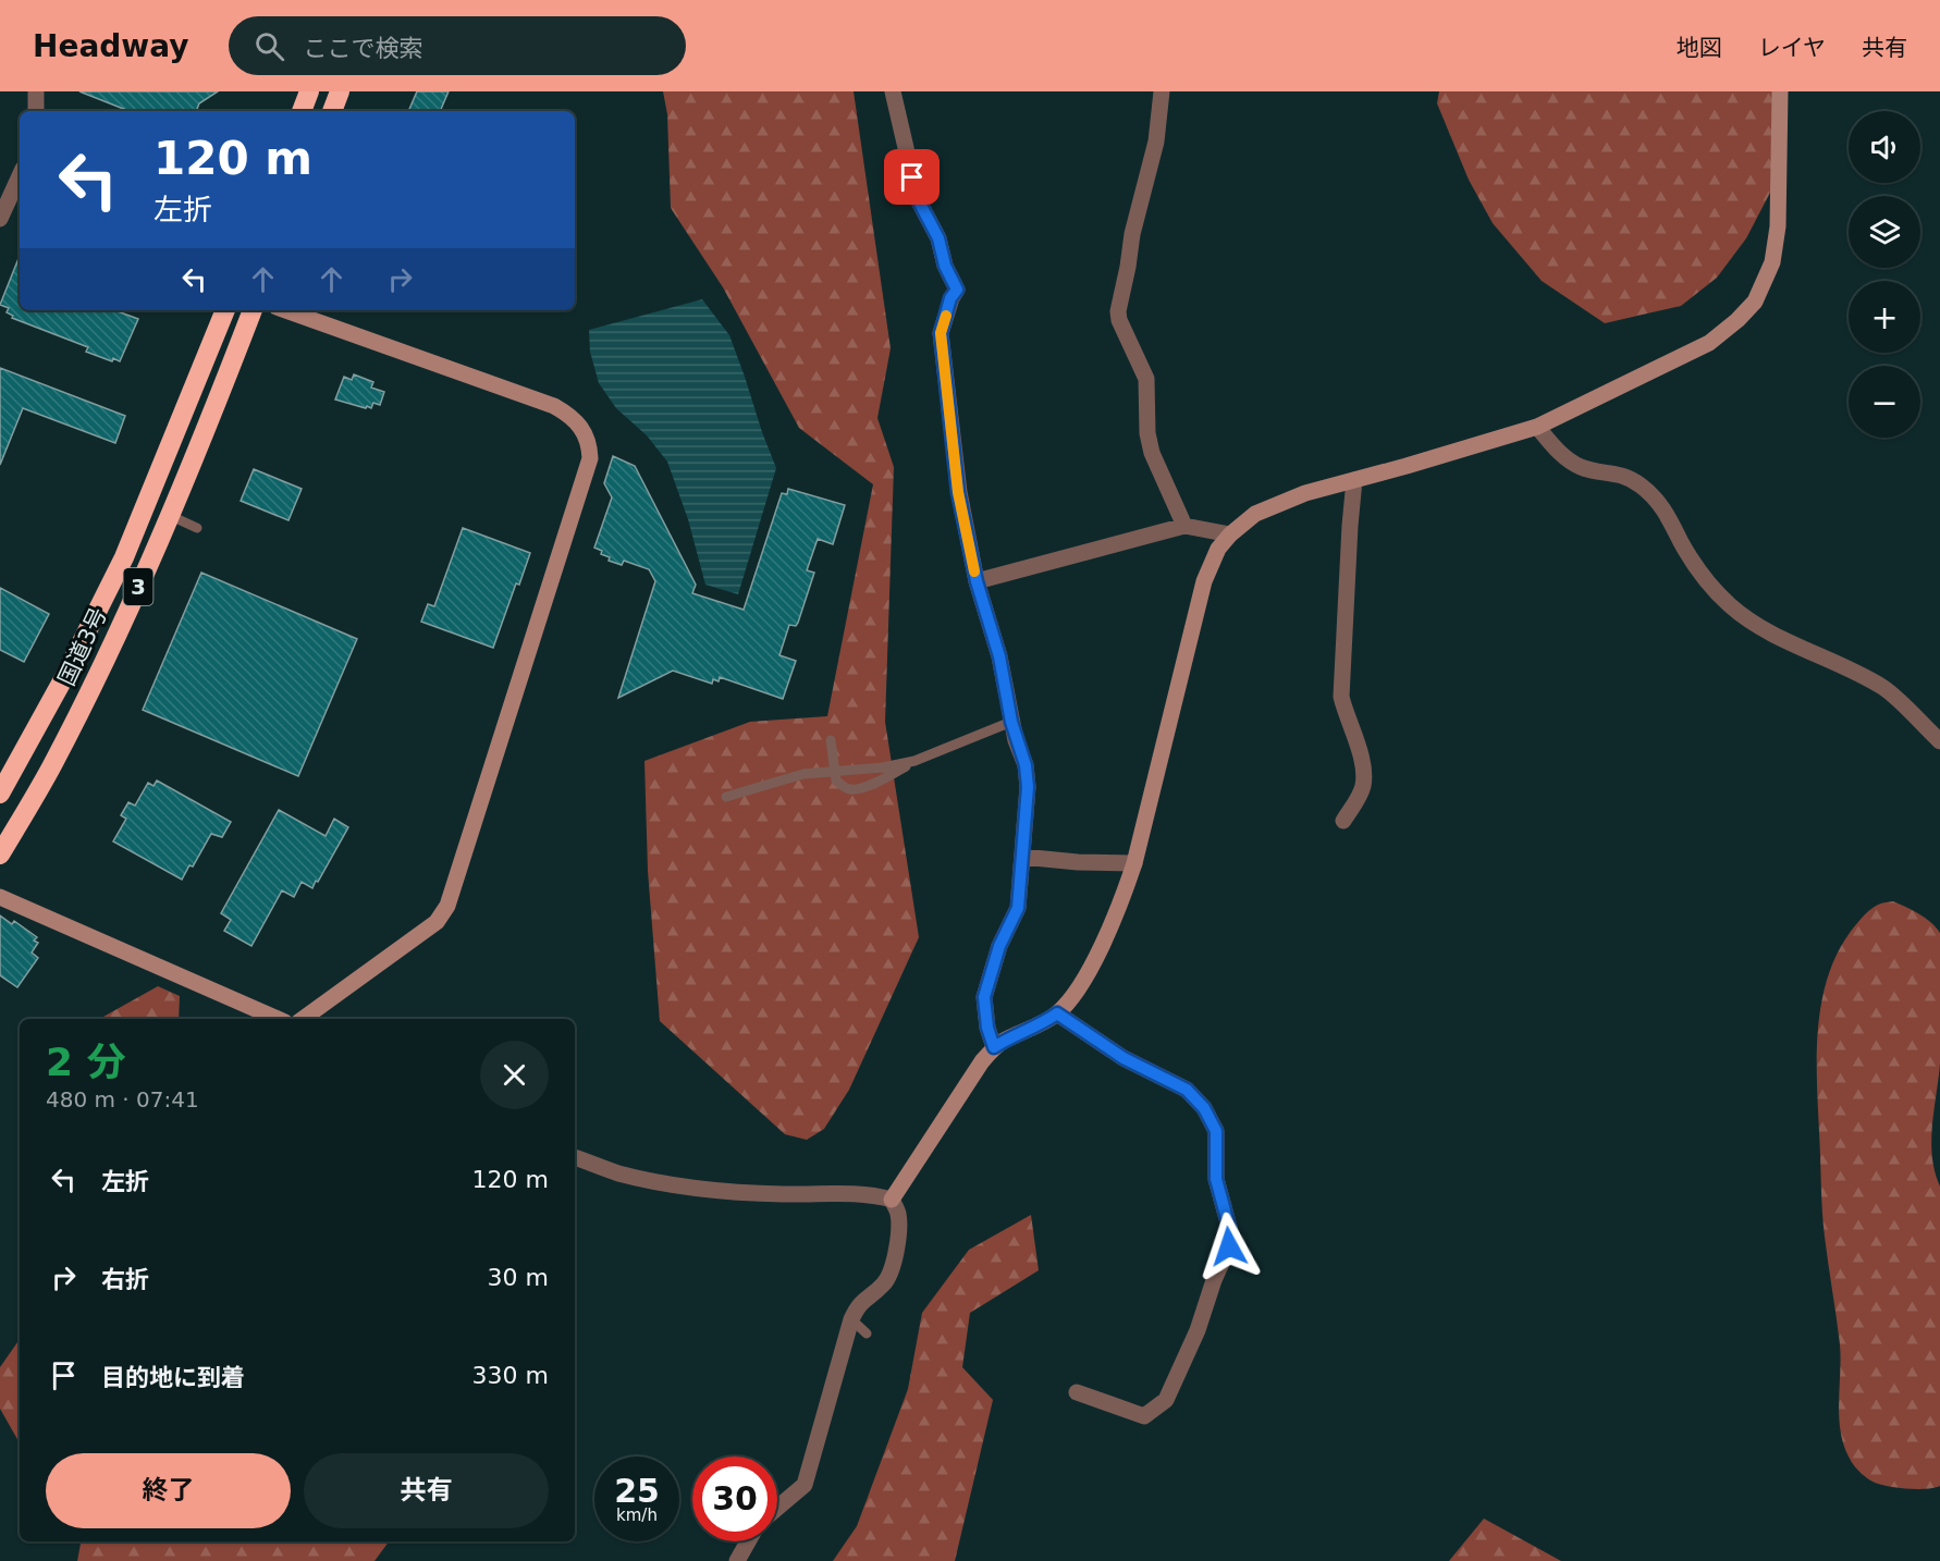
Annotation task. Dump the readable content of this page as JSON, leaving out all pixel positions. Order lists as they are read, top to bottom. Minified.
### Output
{"streets":{"highway":["3","国道3号"]},"page":{"header":"Headway","search":"ここで検索","nav":["地図","レイヤ","共有"],"map_buttons":["+","−"],"turn":["120 m","左折"],"heading":["2 分","480 m · 07:41"],"list":[{"name":"左折","value":"120 m"},{"name":"右折","value":"30 m"},{"name":"目的地に到着","value":"330 m"}],"buttons":["終了","共有"],"speed":"25 km/h","limit":"30"}}
